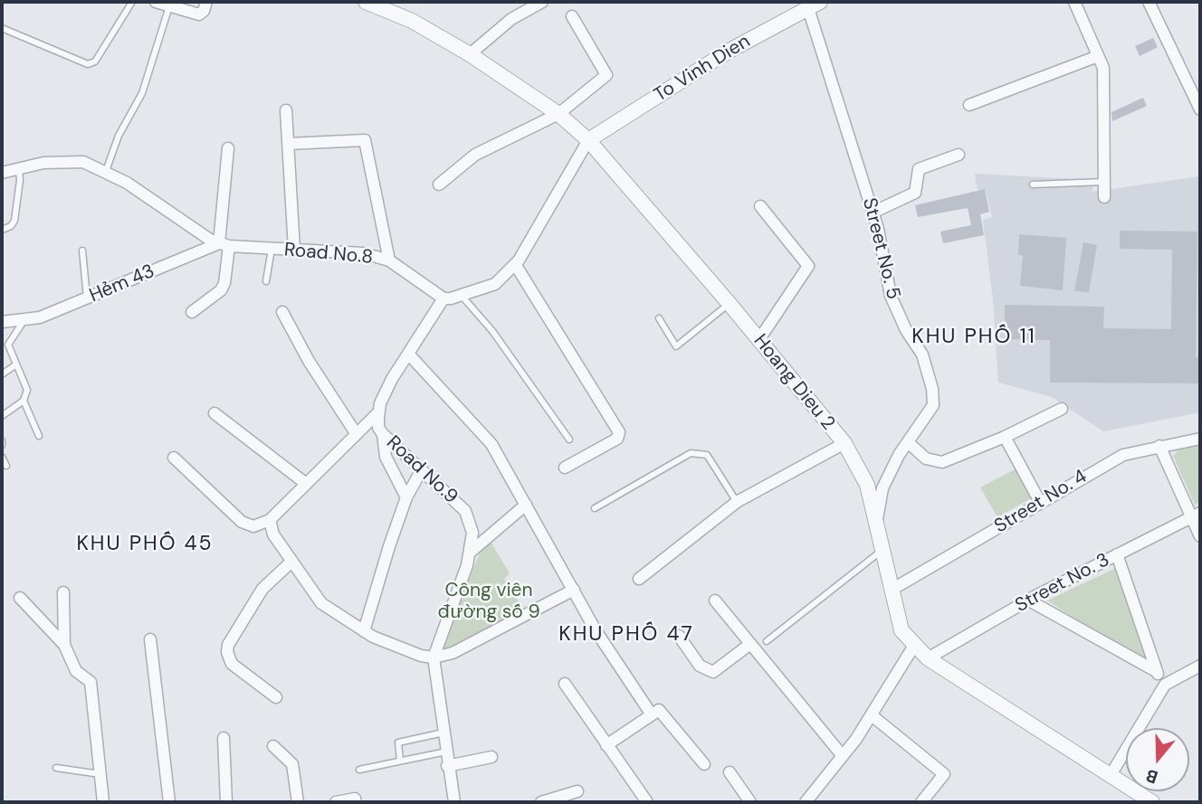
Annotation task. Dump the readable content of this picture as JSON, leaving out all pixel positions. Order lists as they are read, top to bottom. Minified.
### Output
{"streets":{"street":["To Vinh Dien","Street No. 5","Road No.8","Hẻm 43","Hoang Dieu 2","Road No.9","Street No. 4","Street No. 3"]},"crossings":[["To Vinh Dien","Street No. 5"],["To Vinh Dien","Hoang Dieu 2"],["Street No. 5","Hoang Dieu 2"],["Road No.8","Hẻm 43"],["Road No.8","Road No.9"],["Hoang Dieu 2","Street No. 4"],["Hoang Dieu 2","Street No. 3"]],"districts":["KHU PHỐ 11","KHU PHỐ 45","KHU PHỐ 47"],"parks":["Công viên đường số 9"],"north":"bottom"}
